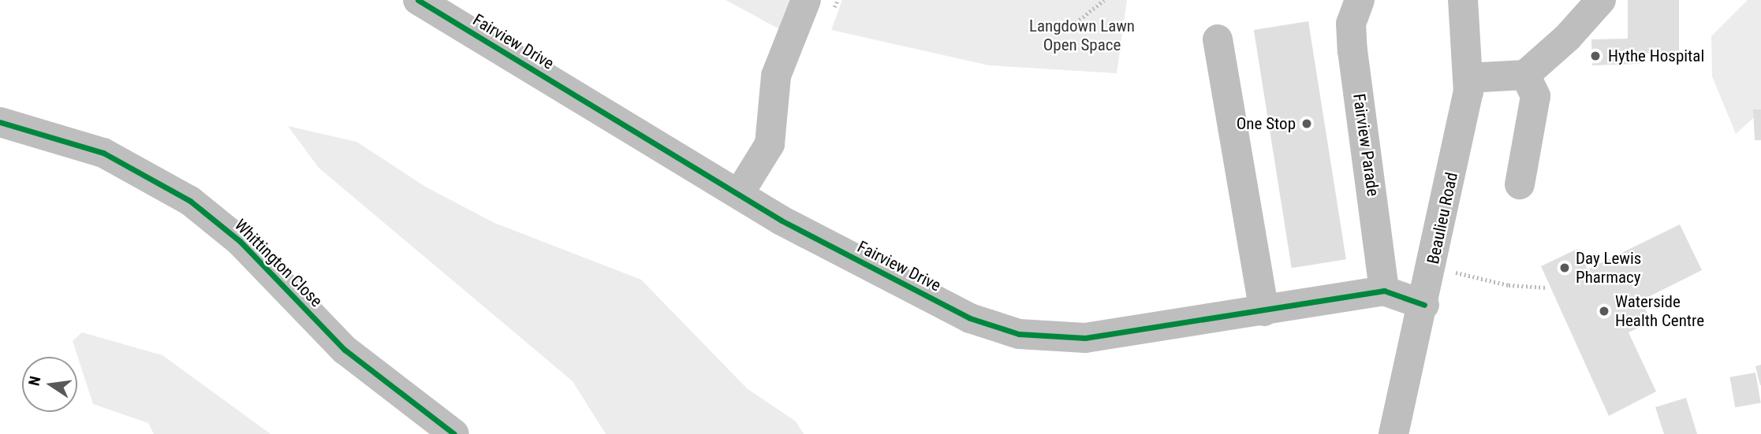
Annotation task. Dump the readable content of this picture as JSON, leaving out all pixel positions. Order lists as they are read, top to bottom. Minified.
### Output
{"streets":{"street":["Fairview Drive","Fairview Parade","Beaulieu Road","Whittington Close"]},"crossings":[["Fairview Drive","Fairview Parade"],["Fairview Drive","Beaulieu Road"]],"parks":["Langdown Lawn Open Space"],"places":["Hythe Hospital","One Stop","Day Lewis Pharmacy","Waterside Health Centre"],"north":"left"}
